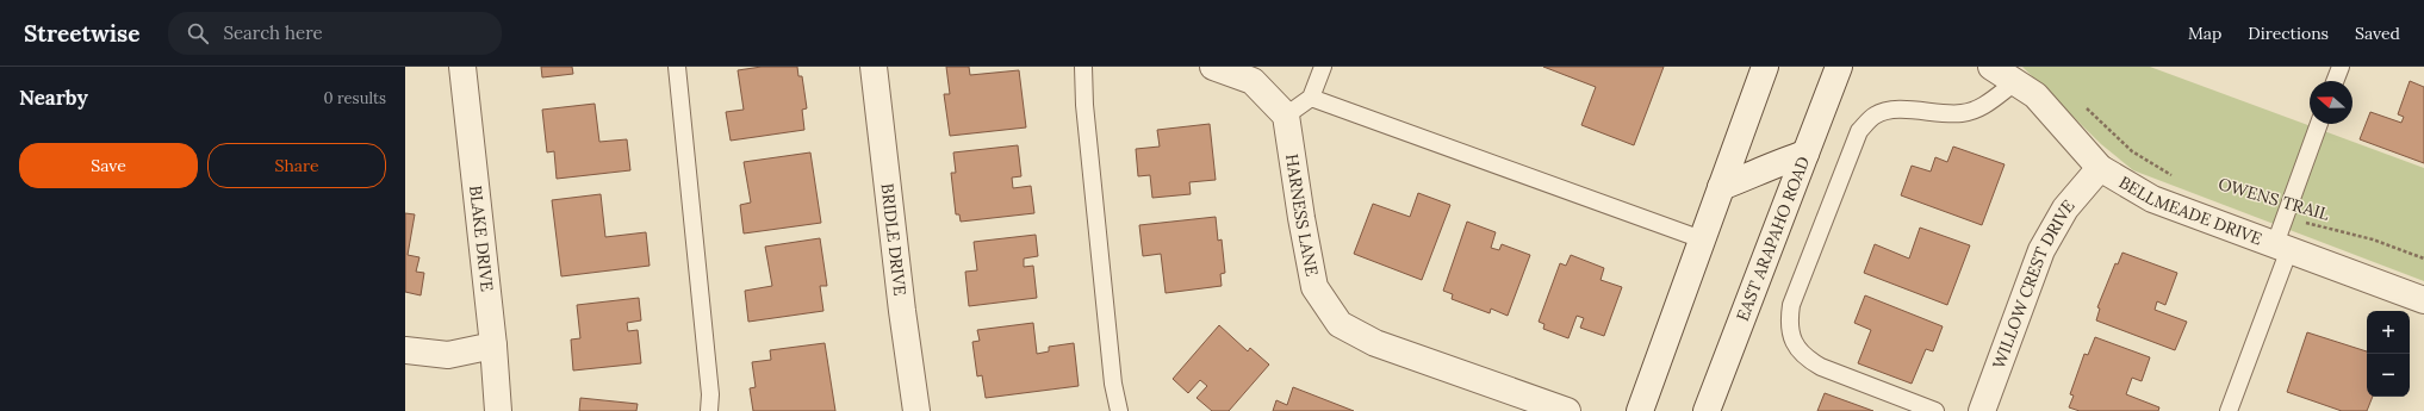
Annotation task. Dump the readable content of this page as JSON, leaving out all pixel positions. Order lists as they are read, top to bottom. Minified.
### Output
{"streets":{"street":["BELLMEADE DRIVE","HARNESS LANE","BLAKE DRIVE","BRIDLE DRIVE","EAST ARAPAHO ROAD","WILLOW CREST DRIVE"],"path":["OWENS TRAIL"]},"crossings":[["BELLMEADE DRIVE","WILLOW CREST DRIVE"]],"north":"left","page":{"header":"Streetwise","search":"Search here","nav":["Map","Directions","Saved"],"heading":["Nearby","0 results"],"buttons":["Save","Share"],"map_buttons":["+","−"]}}
